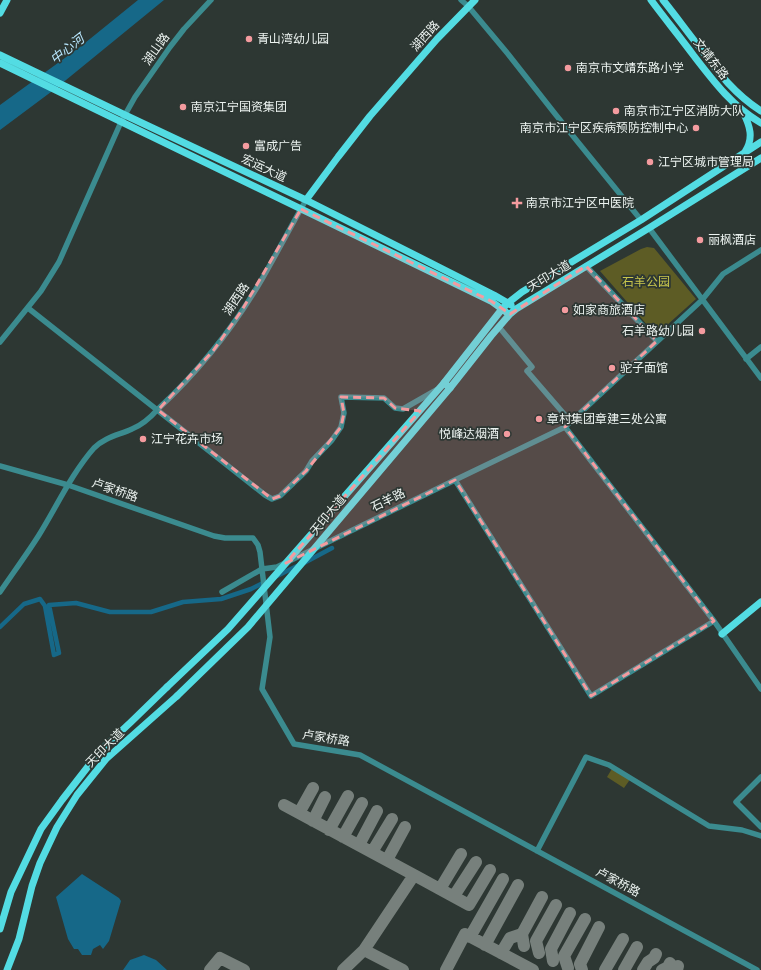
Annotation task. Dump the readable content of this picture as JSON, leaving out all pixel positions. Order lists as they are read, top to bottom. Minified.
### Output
{"streets":{"main road":["湖西路","文靖东路","宏运大道","天印大道"],"street":["湖山路","卢家桥路","石羊路"]},"crossings":[["湖西路","宏运大道"],["湖西路","卢家桥路"],["湖山路","宏运大道"],["宏运大道","天印大道"],["卢家桥路","石羊路"]],"water":["中心河"],"parks":["石羊公园"],"places":{"other":["青山湾幼儿园","南京市文靖东路小学","南京江宁国资集团","南京市江宁区消防大队","南京市江宁区疾病预防控制中心","富成广告","江宁区城市管理局","丽枫酒店","如家商旅酒店","石羊路幼儿园","驼子面馆","章村集团章建三处公寓","悦峰达烟酒","江宁花卉市场"],"health":["南京市江宁区中医院"]}}
